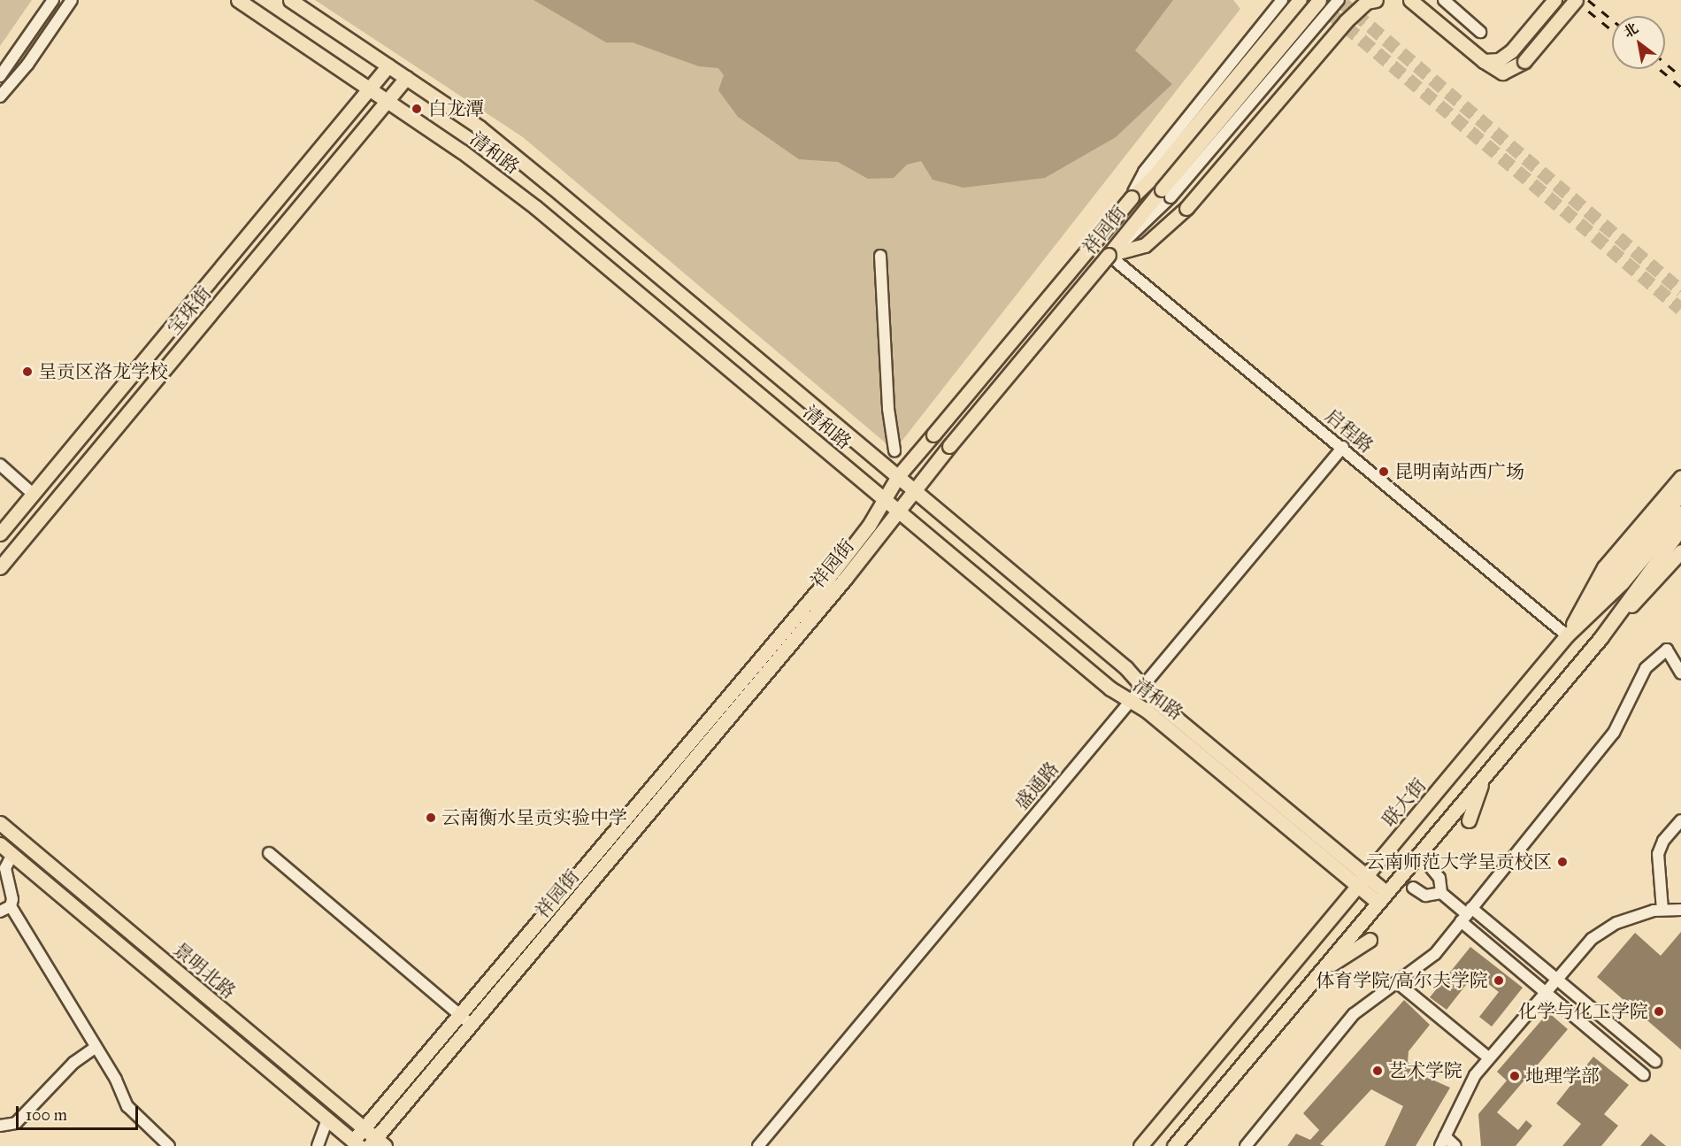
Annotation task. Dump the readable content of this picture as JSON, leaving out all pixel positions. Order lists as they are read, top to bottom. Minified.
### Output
{"streets":{"main road":["清和路","祥园街","宝珠街","联大街","景明北路"],"street":["启程路","盛通路"]},"crossings":[["清和路","祥园街"],["清和路","宝珠街"],["清和路","盛通路"],["清和路","联大街"],["祥园街","启程路"],["祥园街","景明北路"],["启程路","盛通路"],["启程路","联大街"]],"places":["白龙潭","呈贡区洛龙学校","昆明南站西广场","云南衡水呈贡实验中学","云南师范大学呈贡校区","体育学院/高尔夫学院","化学与化工学院","艺术学院","地理学部"],"scale_bar":"100 m","north":"top left"}
